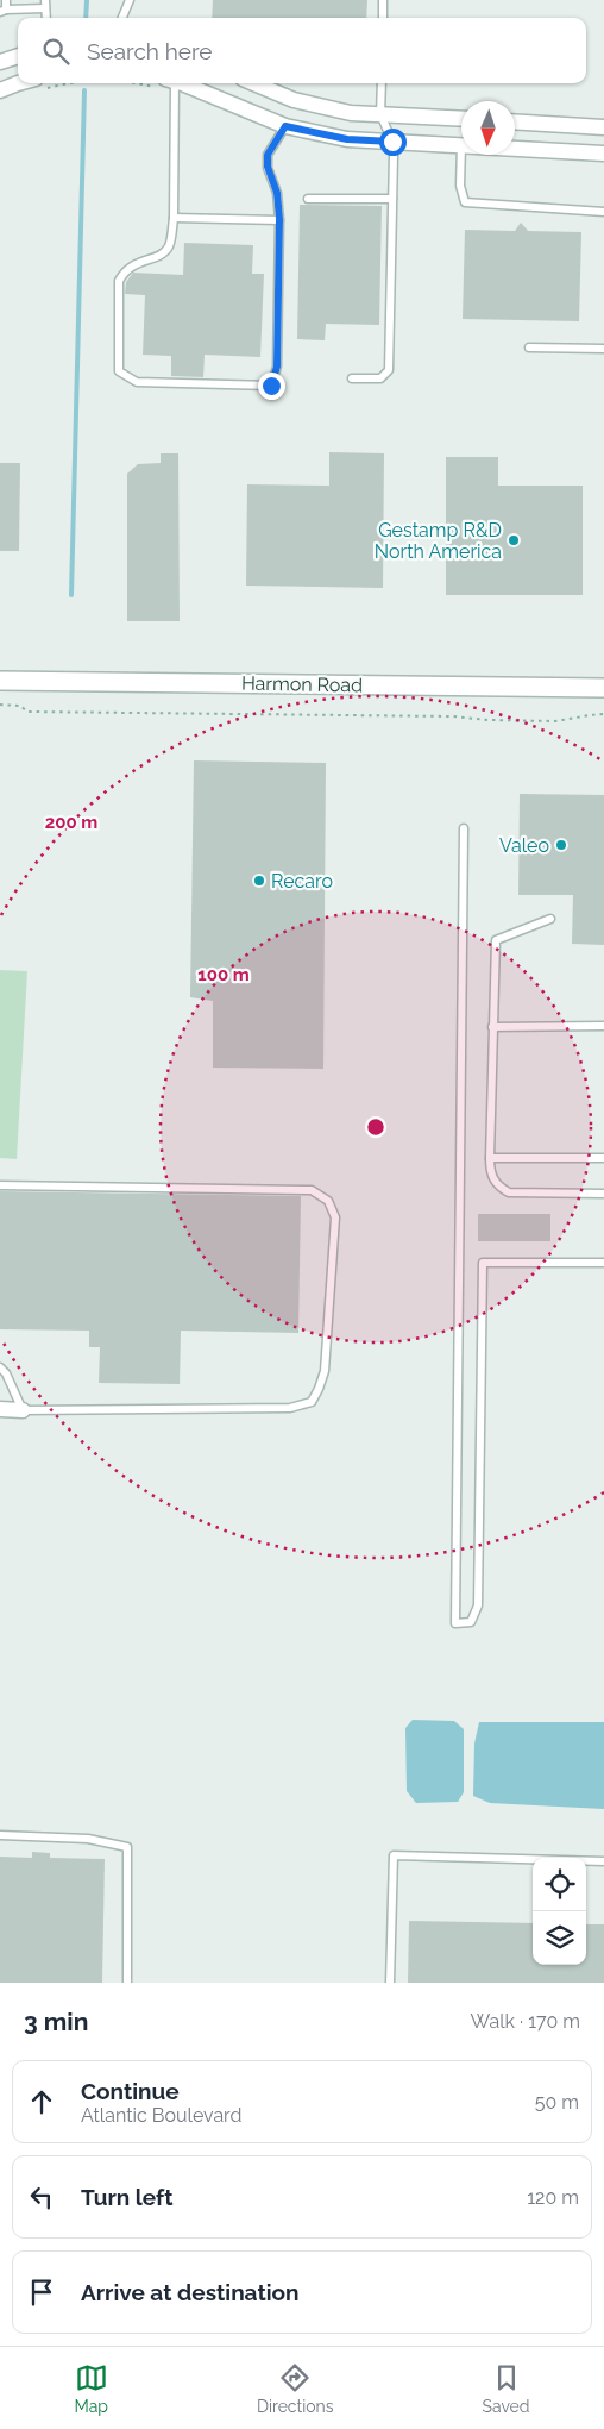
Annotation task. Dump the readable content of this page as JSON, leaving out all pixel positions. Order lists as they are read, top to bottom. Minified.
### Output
{"streets":{"street":["Harmon Road"]},"places":["Gestamp R&D North America","Valeo","Recaro"],"north":"bottom","page":{"search":"Search here","heading":["3 min","Walk · 170 m"],"list":[["Continue","Atlantic Boulevard","50 m"],["Turn left","120 m"],"Arrive at destination"],"nav":["Map","Directions","Saved"]},"rings":["200 m","100 m"]}
